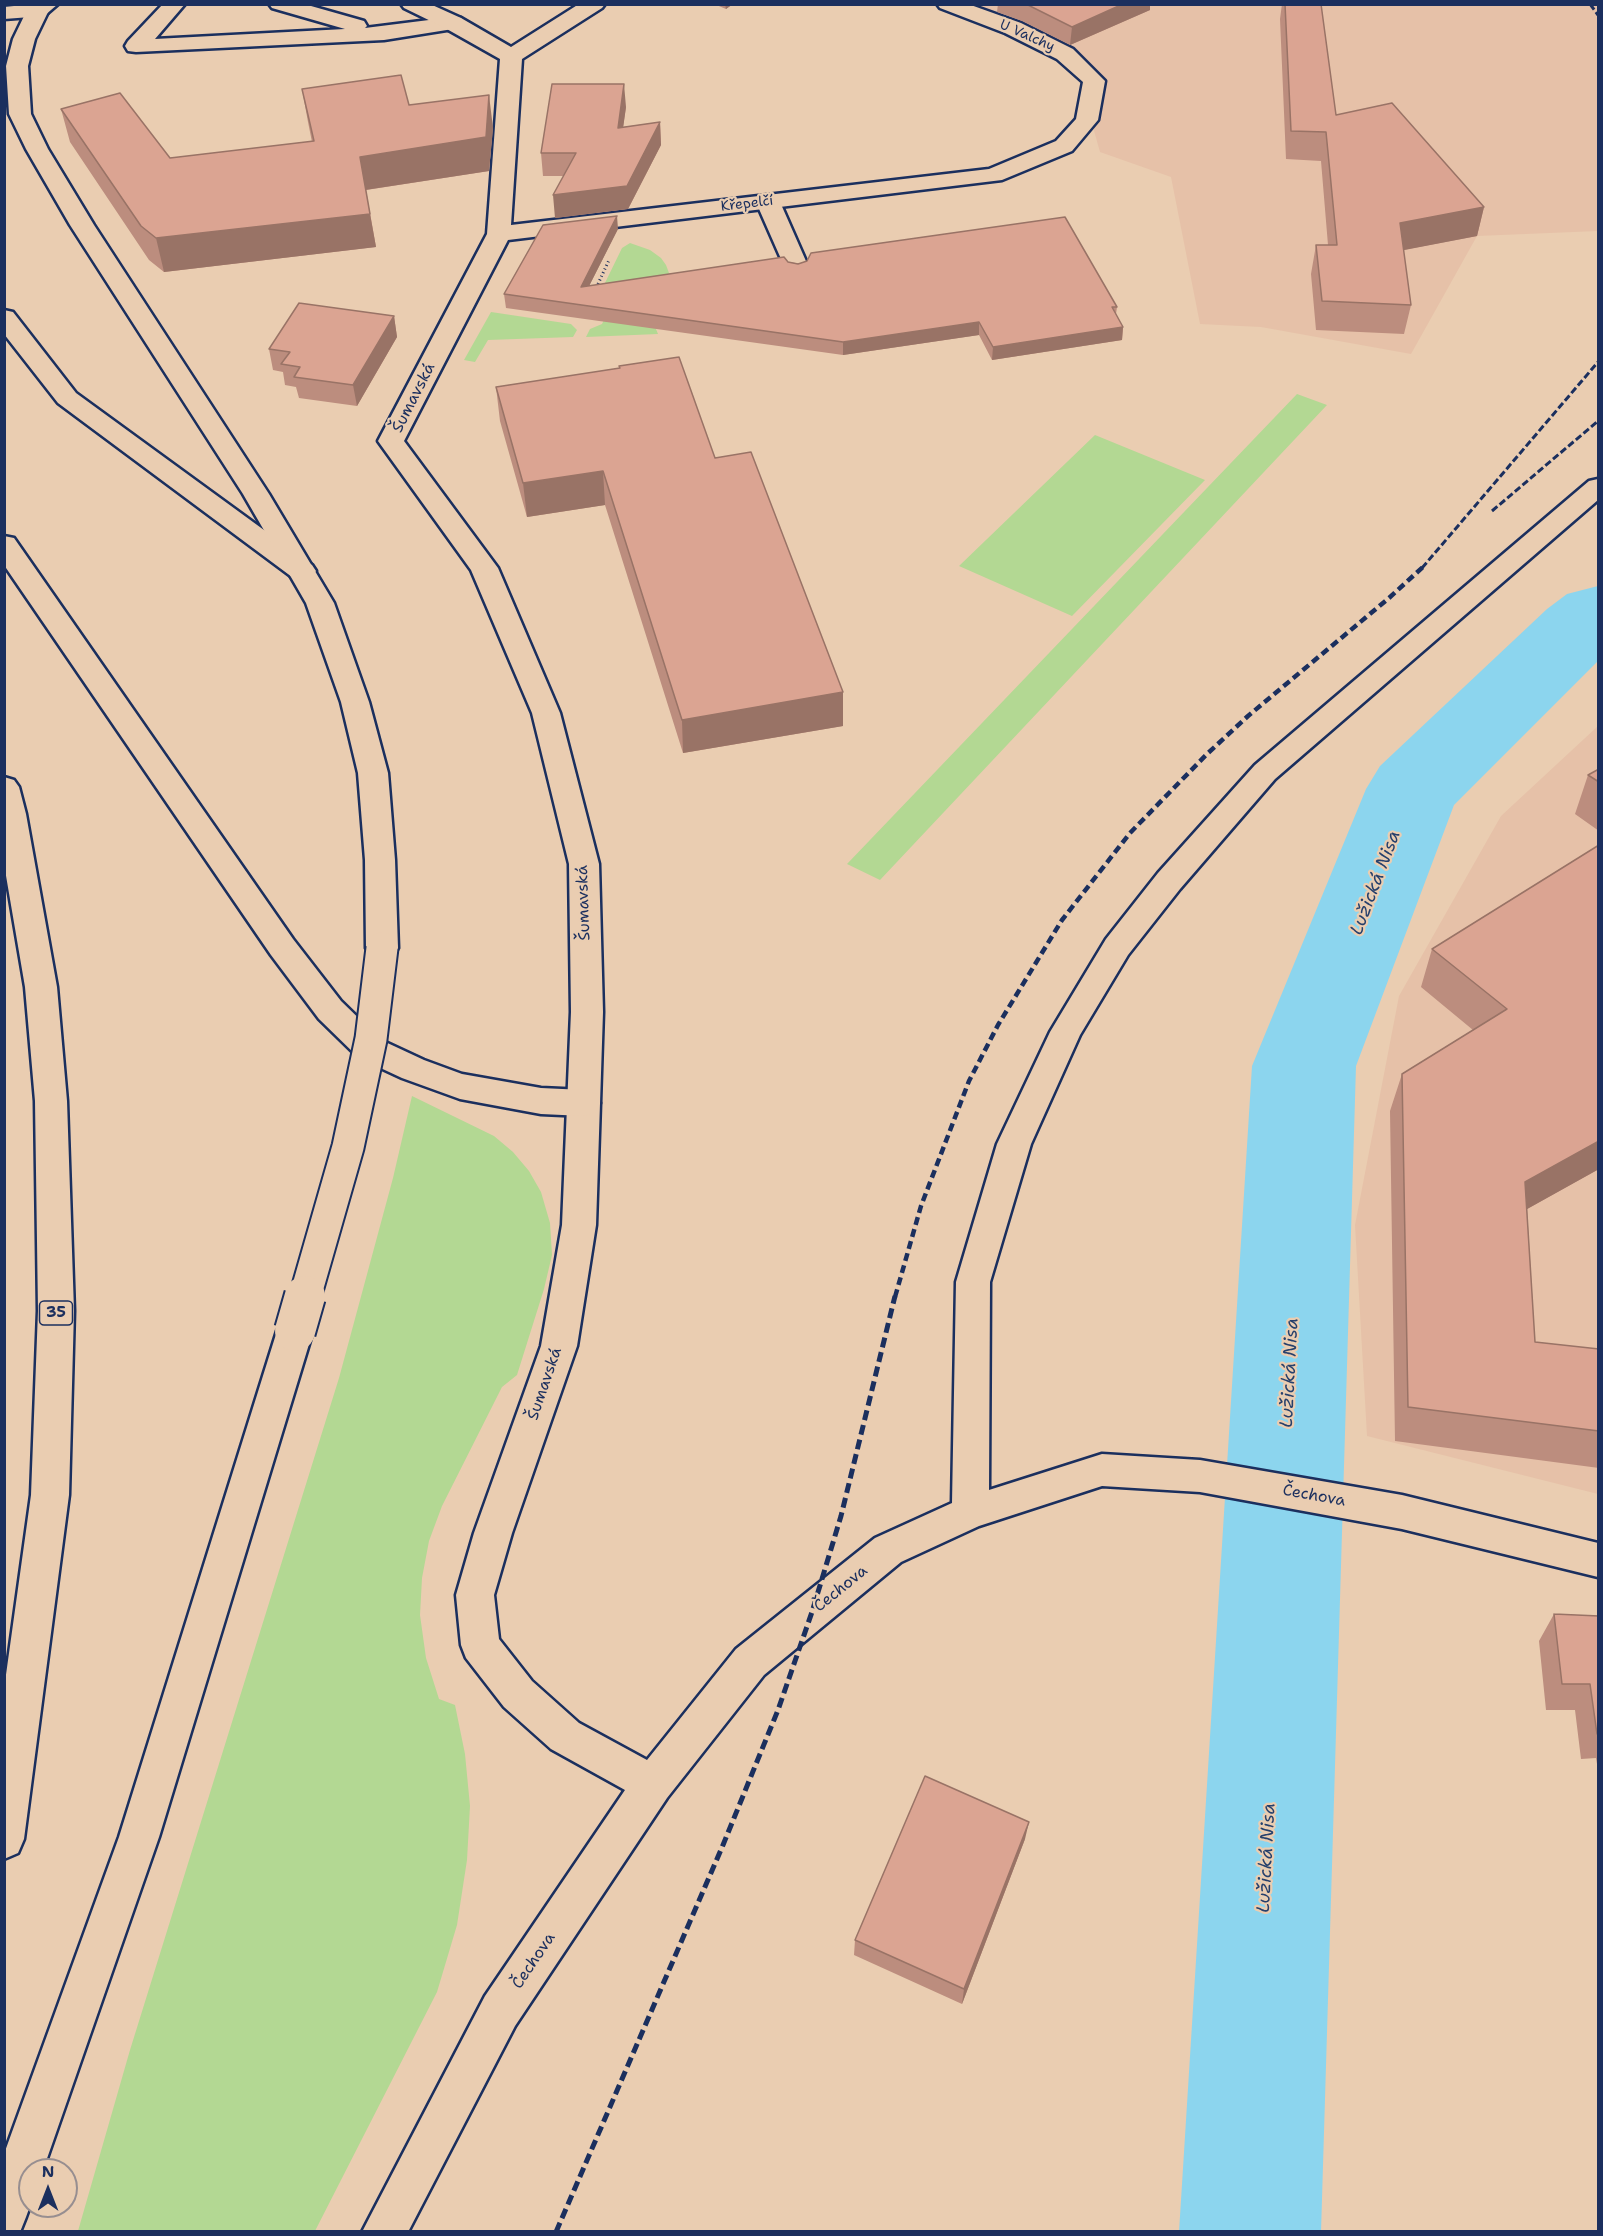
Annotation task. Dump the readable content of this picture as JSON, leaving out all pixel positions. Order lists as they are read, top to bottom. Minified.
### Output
{"streets":{"main road":["U Valchy","Křepelčí","Šumavská","35","Čechova"]},"crossings":[["U Valchy","Křepelčí"],["Křepelčí","Šumavská"],["Šumavská","Čechova"]],"water":["Lužická Nisa"],"north":"top"}
